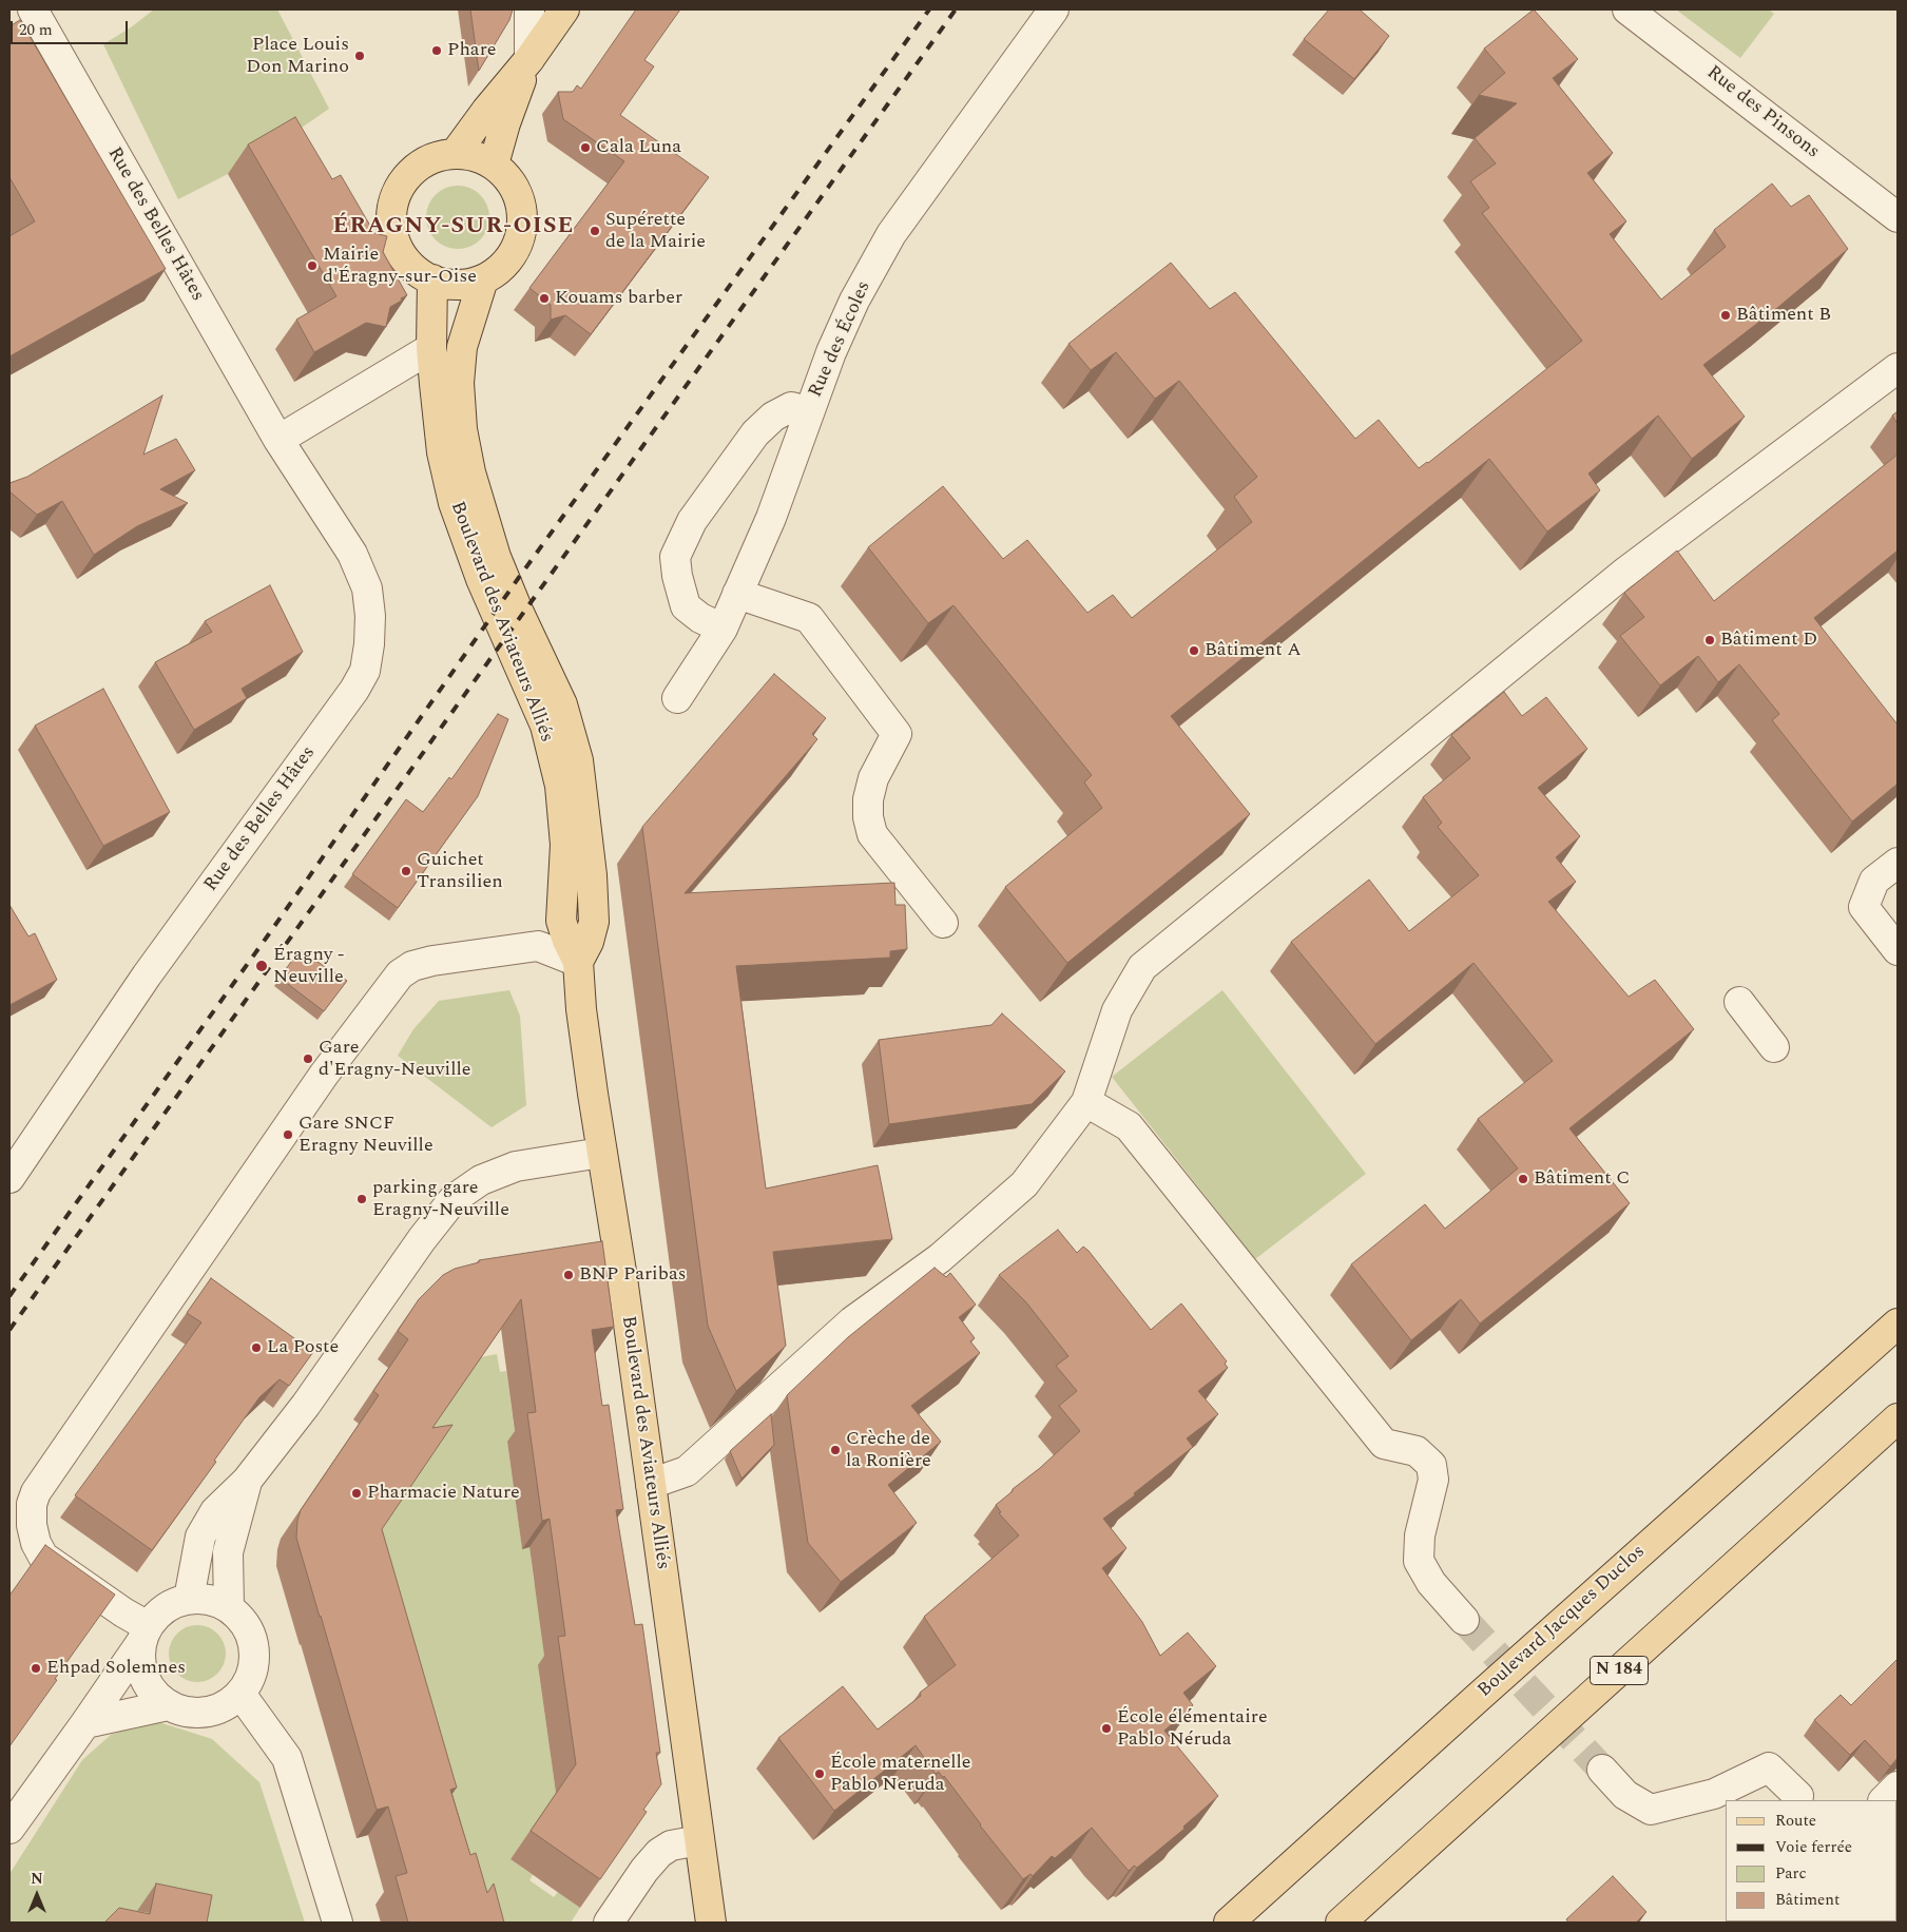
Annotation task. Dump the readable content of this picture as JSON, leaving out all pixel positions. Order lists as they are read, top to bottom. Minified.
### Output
{"streets":{"main road":["Boulevard des Aviateurs Alliés","Boulevard Jacques Duclos","N 184"],"street":["Rue des Pinsons","Rue des Belles Hâtes","Rue des Écoles"]},"districts":["ÉRAGNY-SUR-OISE"],"places":["Phare","Place Louis Don Marino","Cala Luna","Supérette de la Mairie","Mairie d'Éragny-sur-Oise","Kouams barber","Bâtiment B","Bâtiment D","Bâtiment A","Guichet Transilien","Éragny - Neuville","Gare d'Eragny-Neuville","Gare SNCF Eragny Neuville","Bâtiment C","parking gare Eragny-Neuville","BNP Paribas","La Poste","Crèche de la Ronière","Pharmacie Nature","Ehpad Solemnes","École élémentaire Pablo Néruda","École maternelle Pablo Neruda"],"legend":["Route","Voie ferrée","Parc","Bâtiment"],"scale_bar":"20 m","north":"top"}
